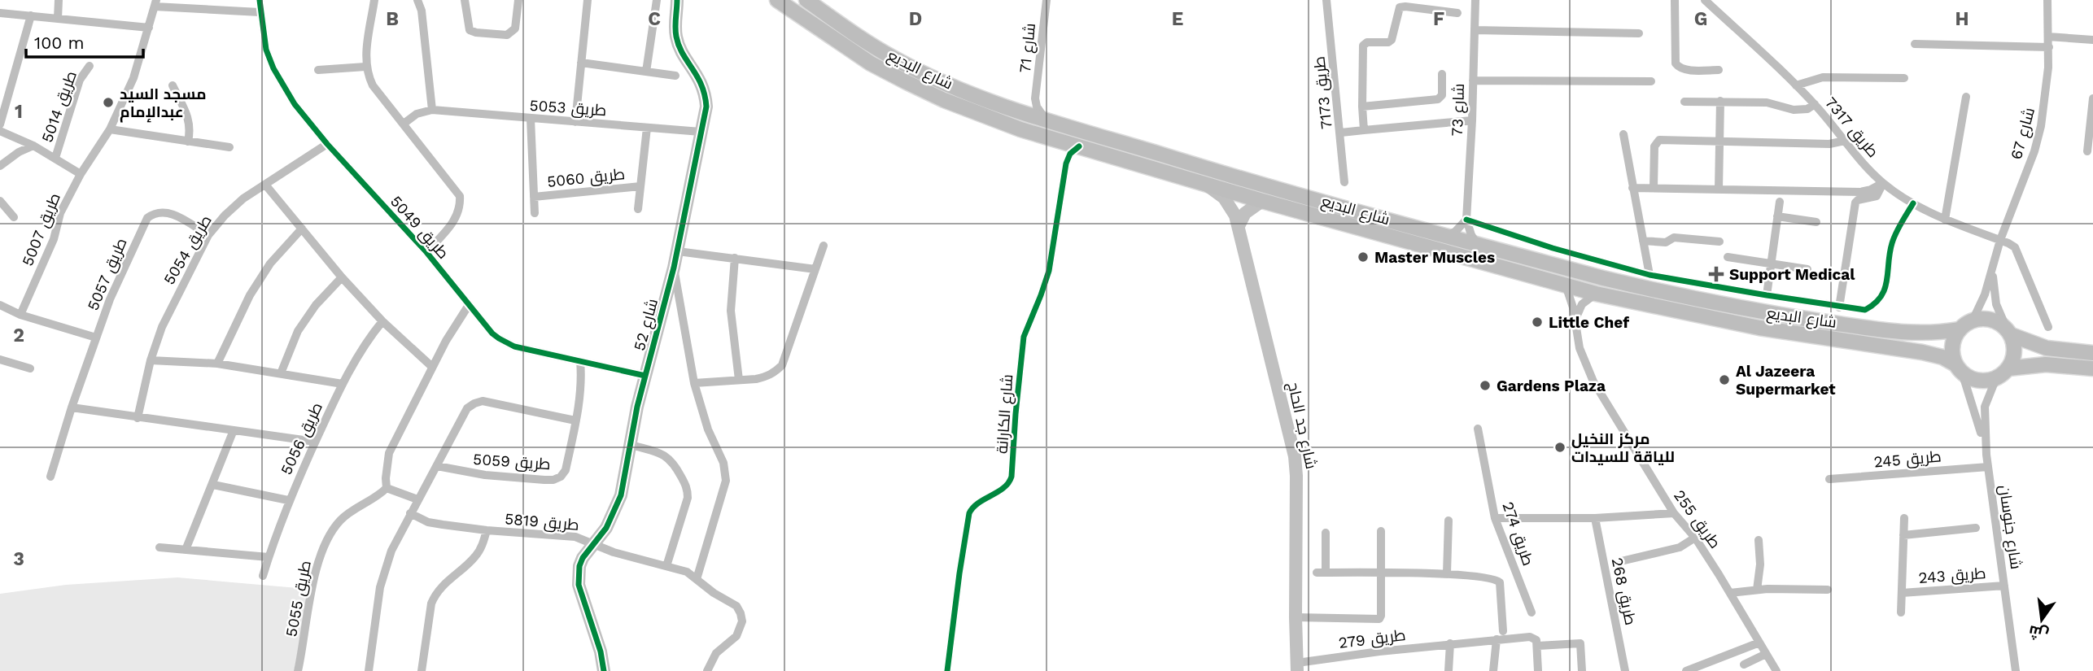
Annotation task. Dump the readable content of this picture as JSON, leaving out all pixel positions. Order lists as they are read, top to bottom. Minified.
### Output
{"streets":{"main road":["شارع البديع"],"street":["شارع 71","طريق 7173","طريق 5014","طريق 5053","شارع 73","طريق 7317","شارع 67","طريق 5060","طريق 5049","طريق 5007","طريق 5054","طريق 5057","شارع 52","شارع الكارانة","شارع جد الحاج","طريق 5056","طريق 245","طريق 5059","طريق 255","طريق 5819","شارع جنوسان","طريق 274","طريق 243","طريق 268","طريق 5055","طريق 279"]},"crossings":[["شارع البديع","شارع 73"],["شارع البديع","شارع 67"],["شارع البديع","شارع الكارانة"],["شارع البديع","شارع جد الحاج"],["شارع البديع","طريق 255"],["شارع البديع","شارع جنوسان"],["طريق 5053","طريق 5060"],["طريق 5053","شارع 52"],["طريق 7317","شارع 67"],["شارع 67","شارع جنوسان"],["طريق 5049","طريق 5054"],["طريق 5049","شارع 52"],["طريق 5049","طريق 5059"],["طريق 5054","طريق 5057"],["شارع 52","طريق 5819"],["شارع جد الحاج","طريق 279"],["طريق 245","شارع جنوسان"],["شارع جنوسان","طريق 243"]],"places":{"other":["مسجد السيد عبدالإمام","Master Muscles","Little Chef","Al Jazeera Supermarket","Gardens Plaza","مركز النخيل للياقة للسيدات"],"health":["Support Medical"]},"scale_bar":"100 m","north":"bottom","grid":{"columns":["B","C","D","E","F","G","H"],"rows":["1","2","3"]}}
